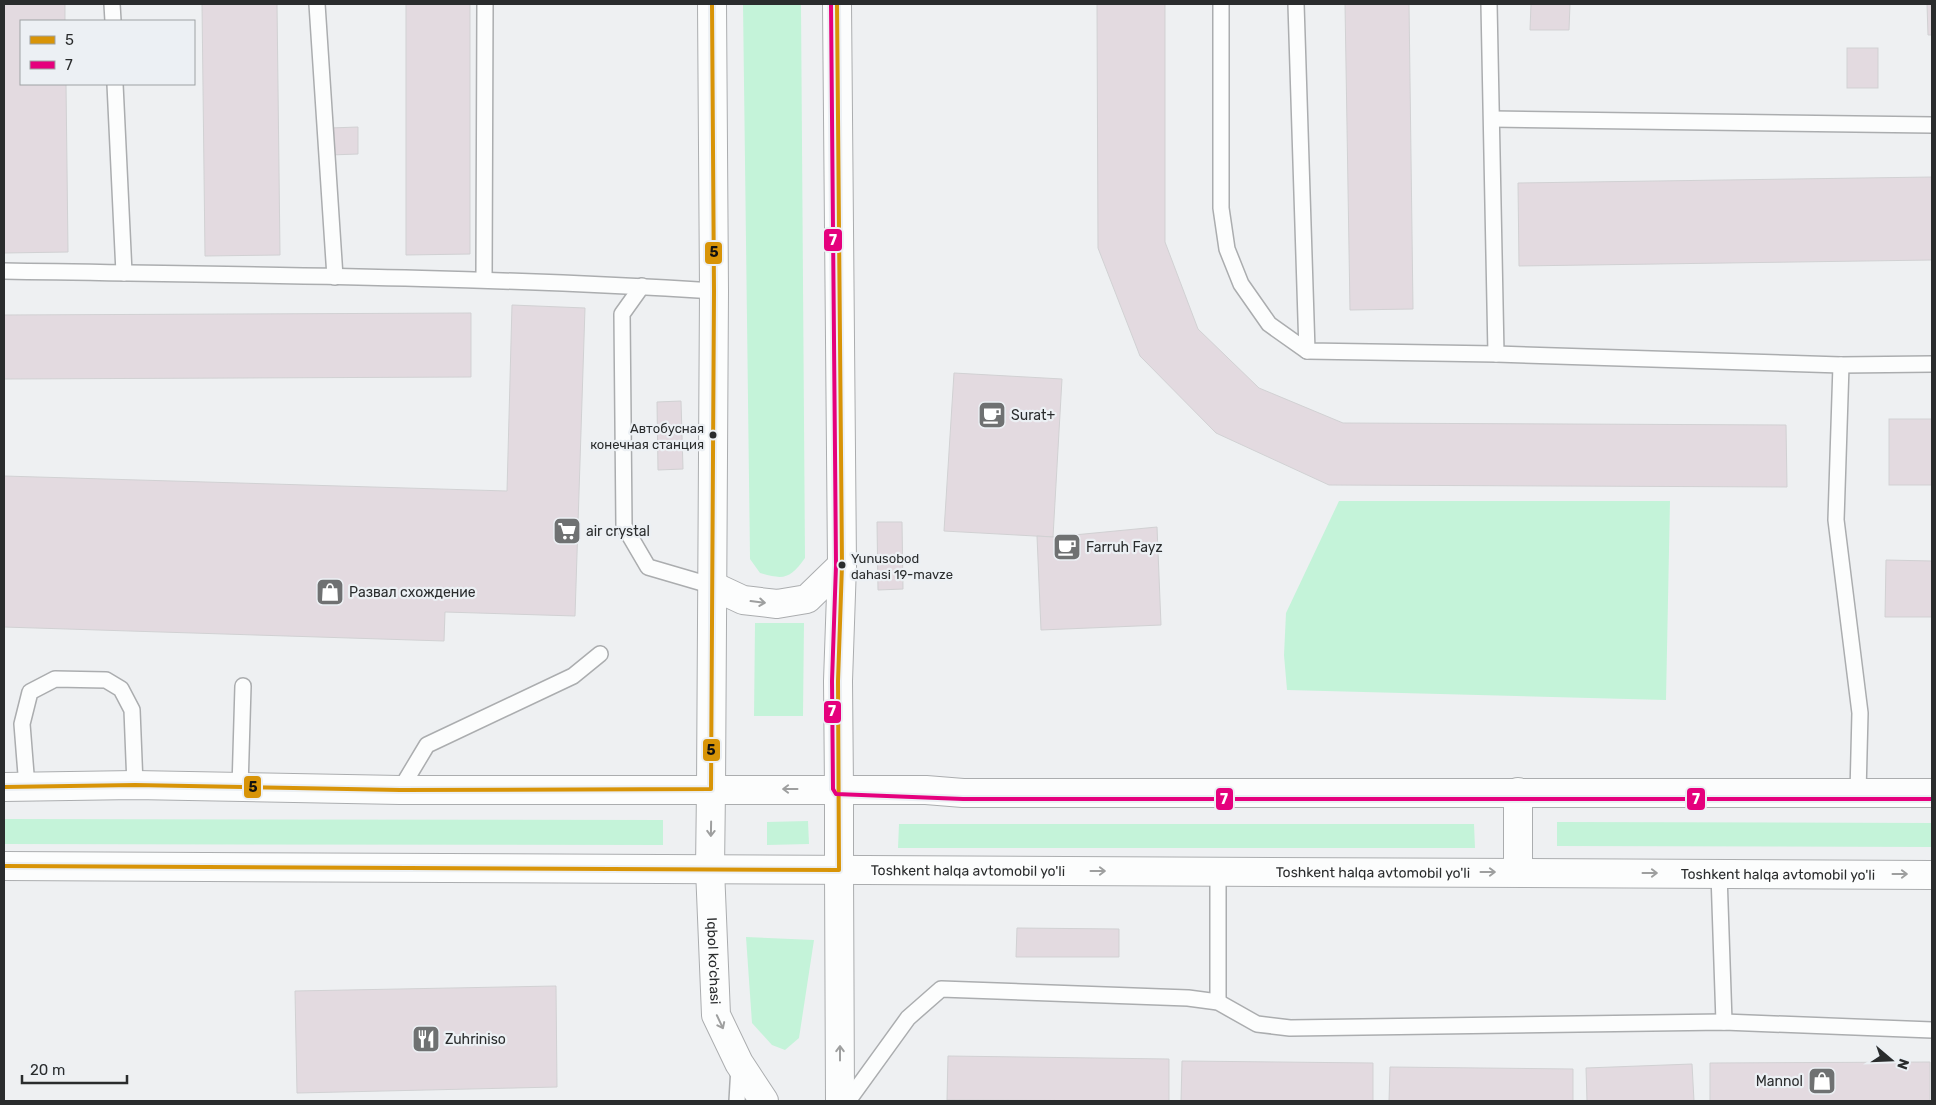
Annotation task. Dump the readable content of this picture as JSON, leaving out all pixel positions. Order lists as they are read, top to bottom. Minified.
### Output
{"streets":{"main road":["Toshkent halqa avtomobil yo'li","Iqbol ko'chasi"]},"crossings":[["Toshkent halqa avtomobil yo'li","Iqbol ko'chasi"]],"places":{"cafe":["Surat+","Farruh Fayz"],"other":["Автобусная конечная станция","Yunusobod dahasi 19-mavze"],"supermarket":["air crystal"],"shop":["Развал схождение","Mannol"],"restaurant":["Zuhriniso"]},"lines":["transit line 5","transit line 7"],"legend":["5","7"],"scale_bar":"20 m","north":"right"}
